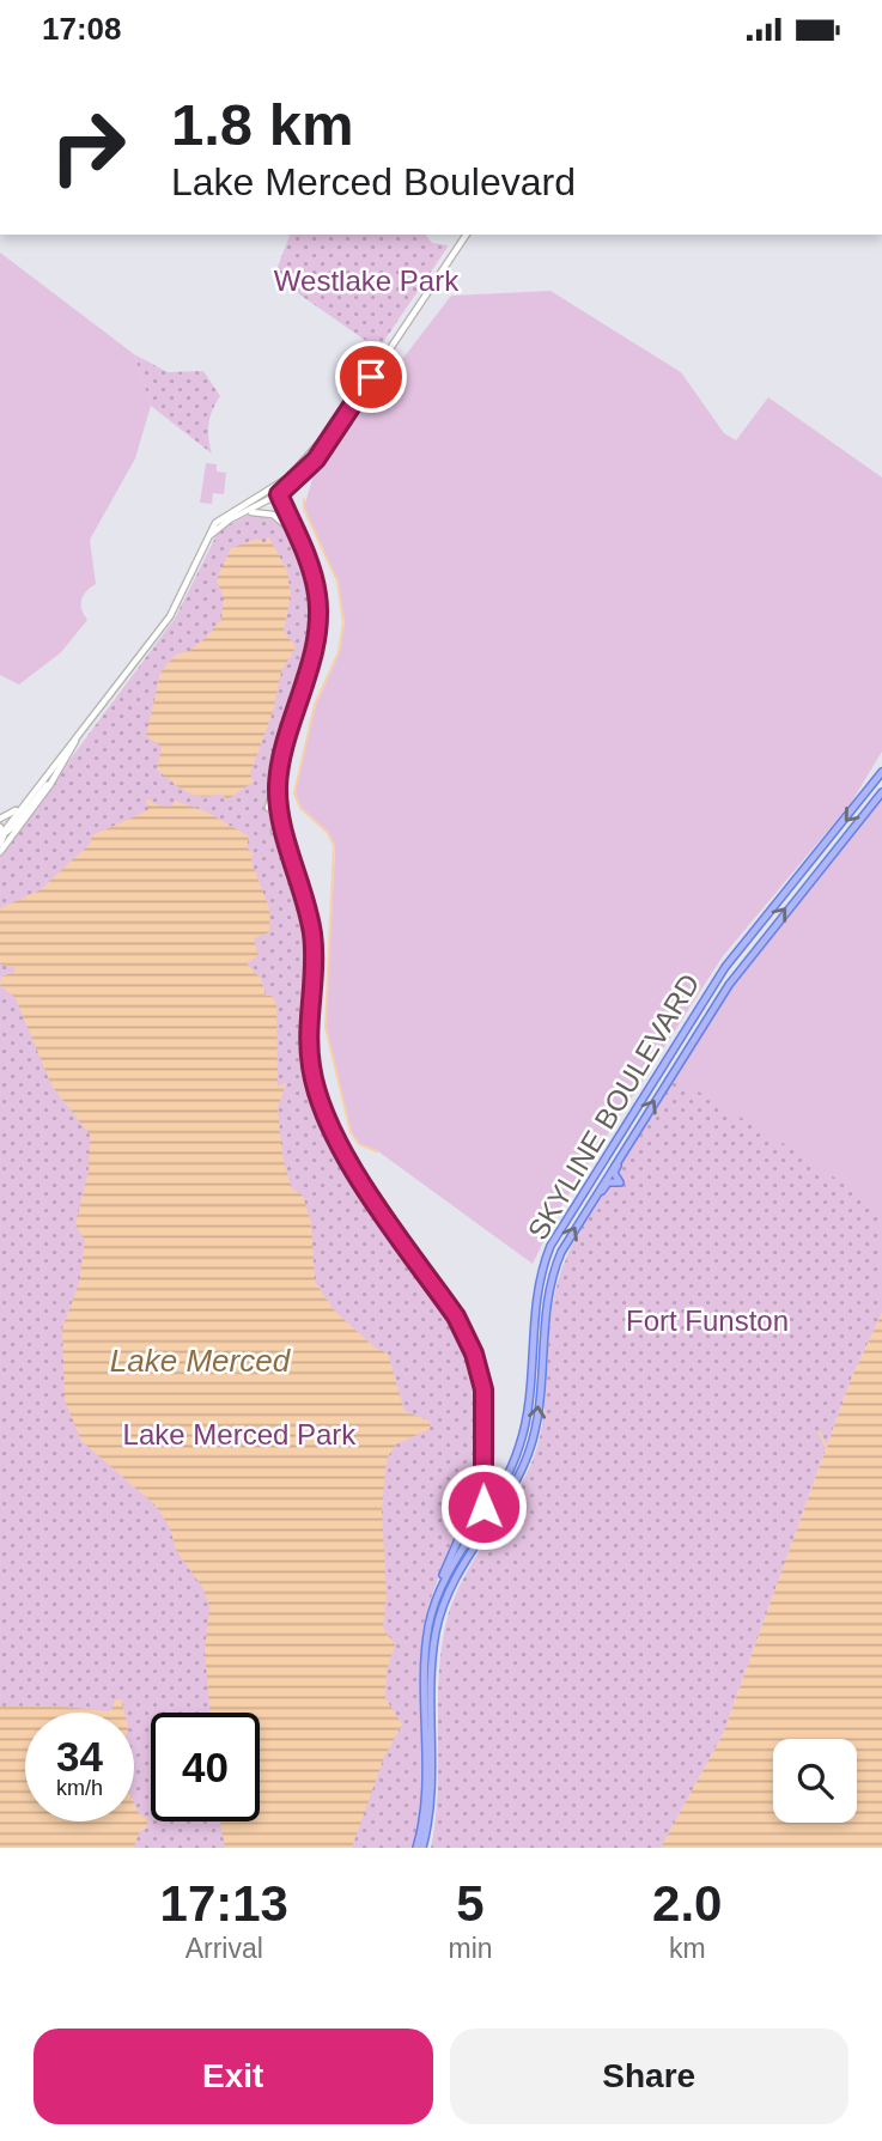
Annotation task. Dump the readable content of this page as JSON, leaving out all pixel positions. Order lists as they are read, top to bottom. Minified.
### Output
{"streets":{"main road":["SKYLINE BOULEVARD"]},"water":["Lake Merced"],"parks":["Westlake Park","Fort Funston","Lake Merced Park"],"page":{"status":"17:08","turn":["1.8 km","Lake Merced Boulevard"],"speed":"34 km/h","limit":"40","eta":["17:13","Arrival","5","min","2.0","km"],"buttons":["Exit","Share"]}}
